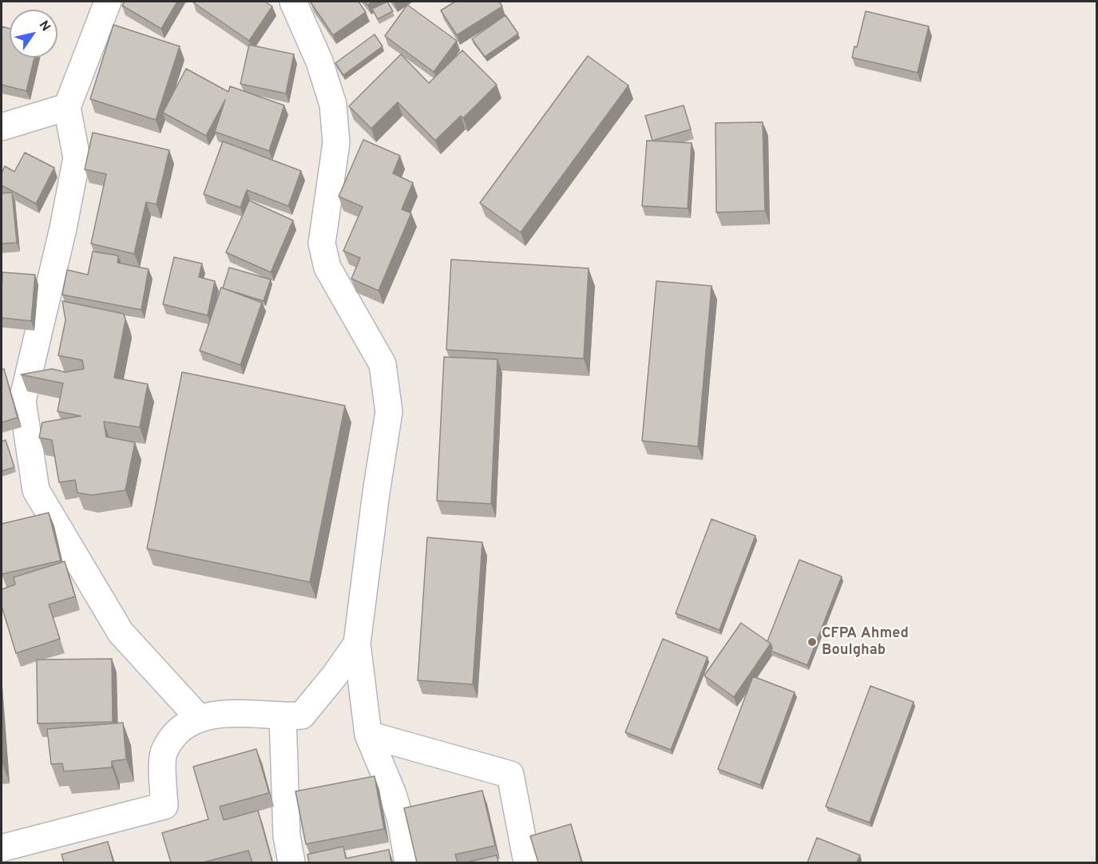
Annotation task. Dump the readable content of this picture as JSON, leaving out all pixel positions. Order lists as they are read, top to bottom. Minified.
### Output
{"places":["CFPA Ahmed Boulghab"],"north":"top right"}
